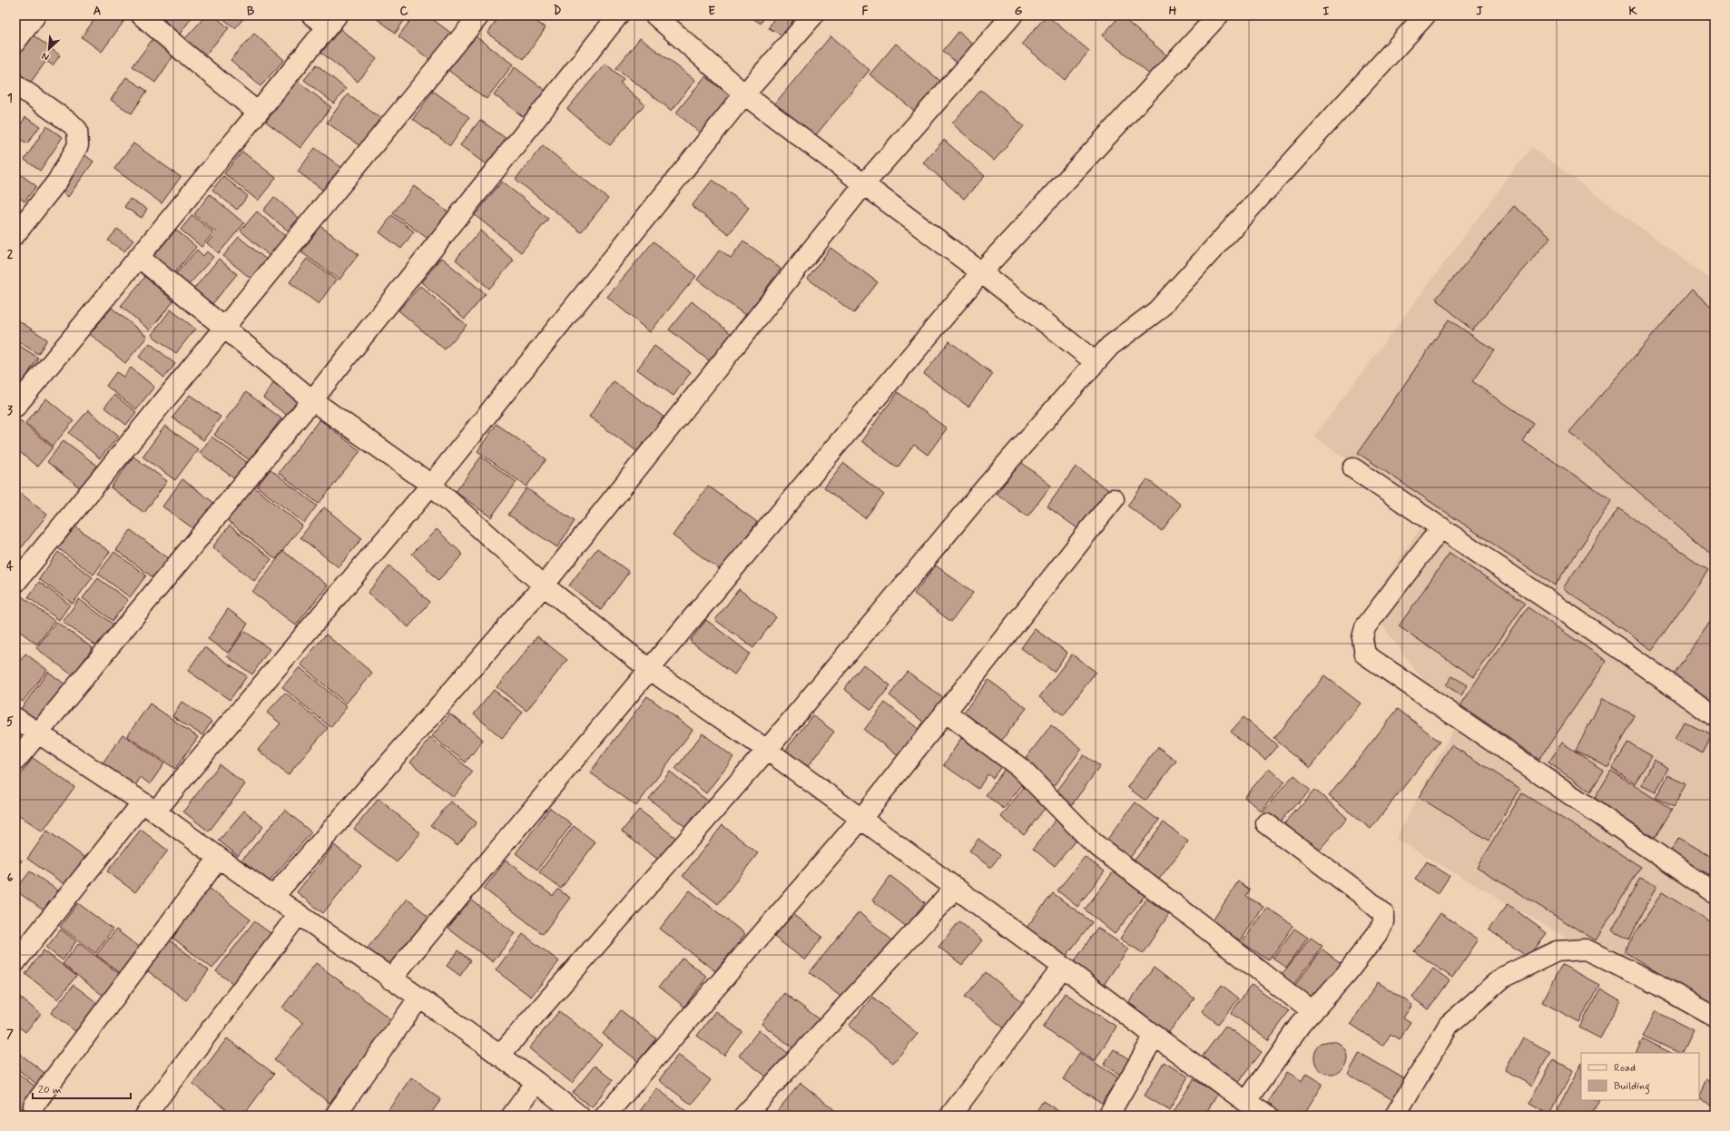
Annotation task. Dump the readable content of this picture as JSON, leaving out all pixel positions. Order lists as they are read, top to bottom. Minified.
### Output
{"legend":["Road","Building"],"scale_bar":"20 m","north":"bottom left","grid":{"columns":["A","B","C","D","E","F","G","H","I","J","K"],"rows":["1","2","3","4","5","6","7"]}}
